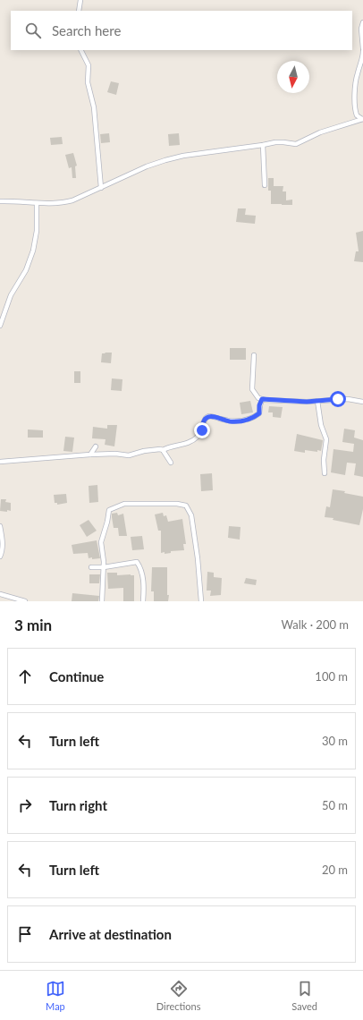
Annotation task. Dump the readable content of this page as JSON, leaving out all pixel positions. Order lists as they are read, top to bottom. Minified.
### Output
{"north":"bottom","page":{"search":"Search here","heading":["3 min","Walk · 200 m"],"list":[["Continue","100 m"],["Turn left","30 m"],["Turn right","50 m"],["Turn left","20 m"],"Arrive at destination"],"nav":["Map","Directions","Saved"]}}
